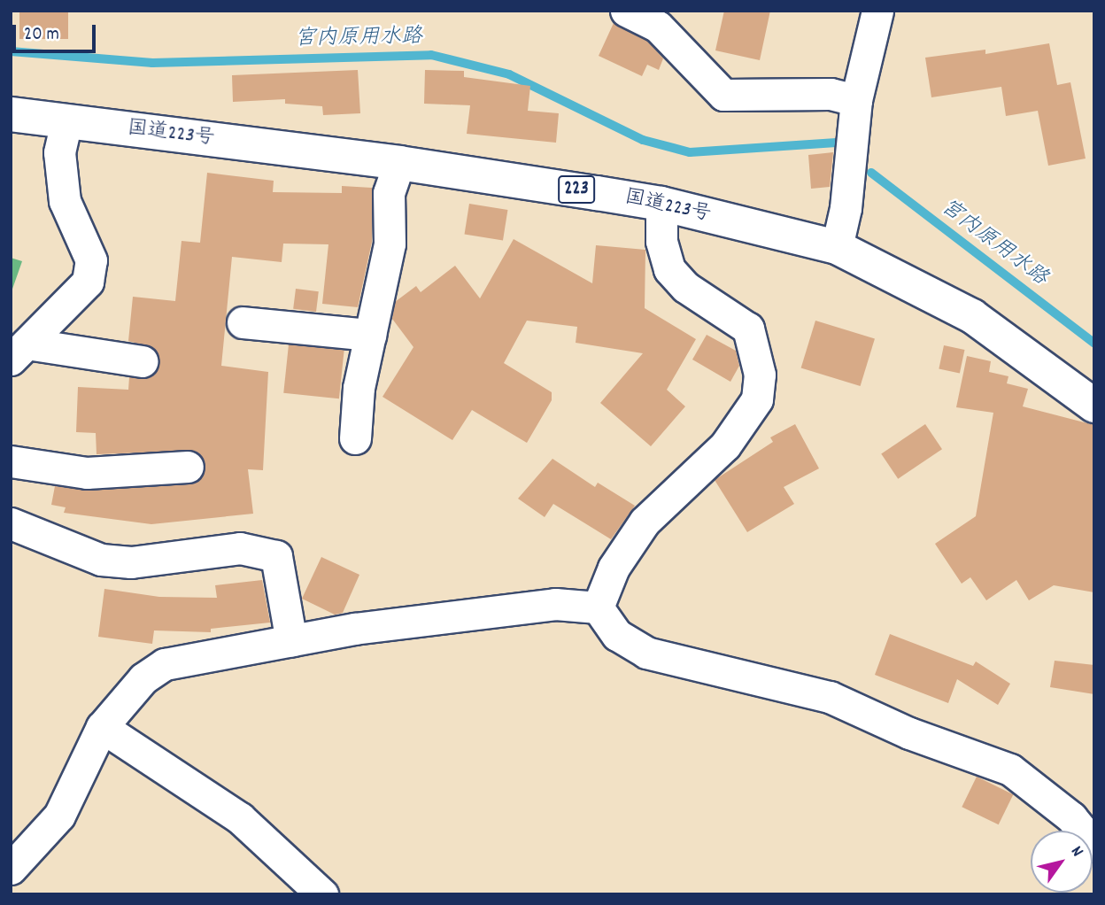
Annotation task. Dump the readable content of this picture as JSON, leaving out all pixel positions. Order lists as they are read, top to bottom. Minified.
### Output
{"streets":{"highway":["国道223号","223"]},"water":["宮内原用水路"],"scale_bar":"20 m","north":"top right"}
